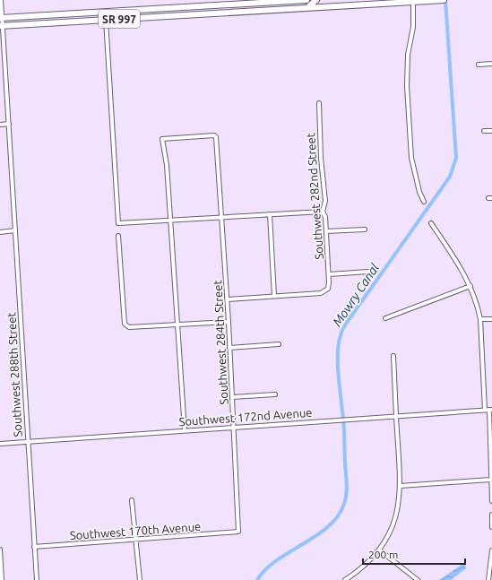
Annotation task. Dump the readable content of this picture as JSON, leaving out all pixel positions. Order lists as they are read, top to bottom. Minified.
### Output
{"streets":{"highway":["SR 997"],"street":["Southwest 282nd Street","Southwest 284th Street","Southwest 288th Street","Southwest 172nd Avenue","Southwest 170th Avenue"]},"crossings":[["SR 997","Southwest 288th Street"],["Southwest 284th Street","Southwest 172nd Avenue"],["Southwest 284th Street","Southwest 170th Avenue"],["Southwest 288th Street","Southwest 172nd Avenue"],["Southwest 288th Street","Southwest 170th Avenue"]],"water":["Mowry Canal"],"scale_bar":"200 m"}
